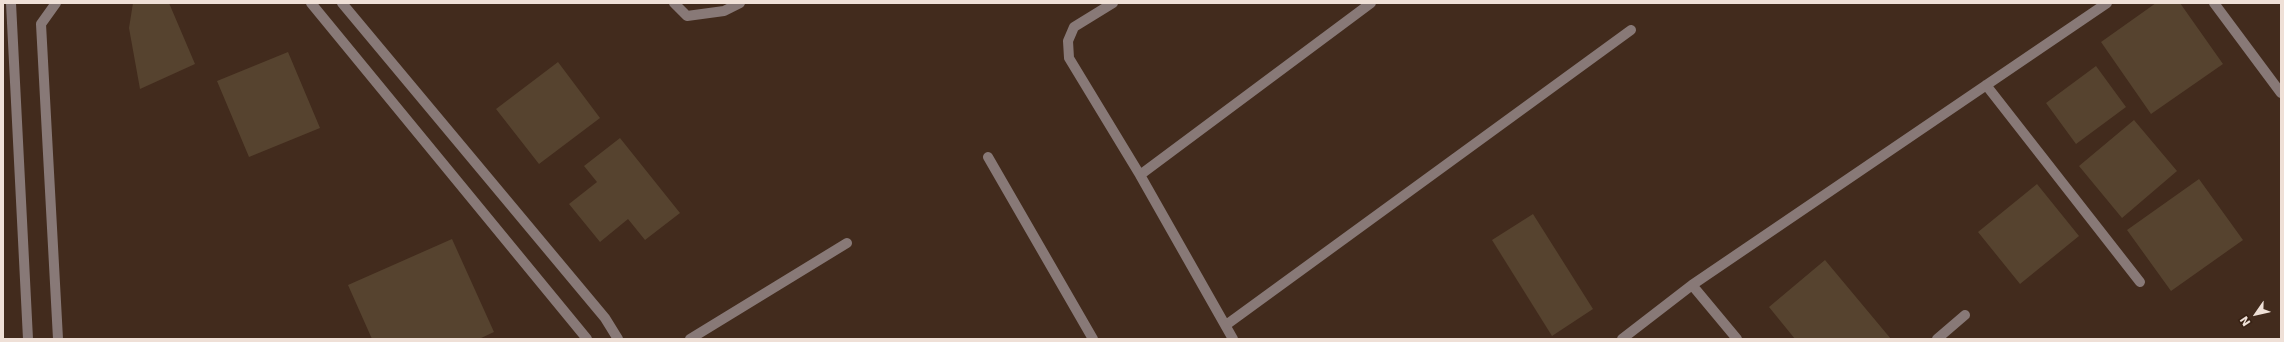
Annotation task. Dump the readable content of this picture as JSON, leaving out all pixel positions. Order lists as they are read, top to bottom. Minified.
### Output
{"north":"bottom left"}
